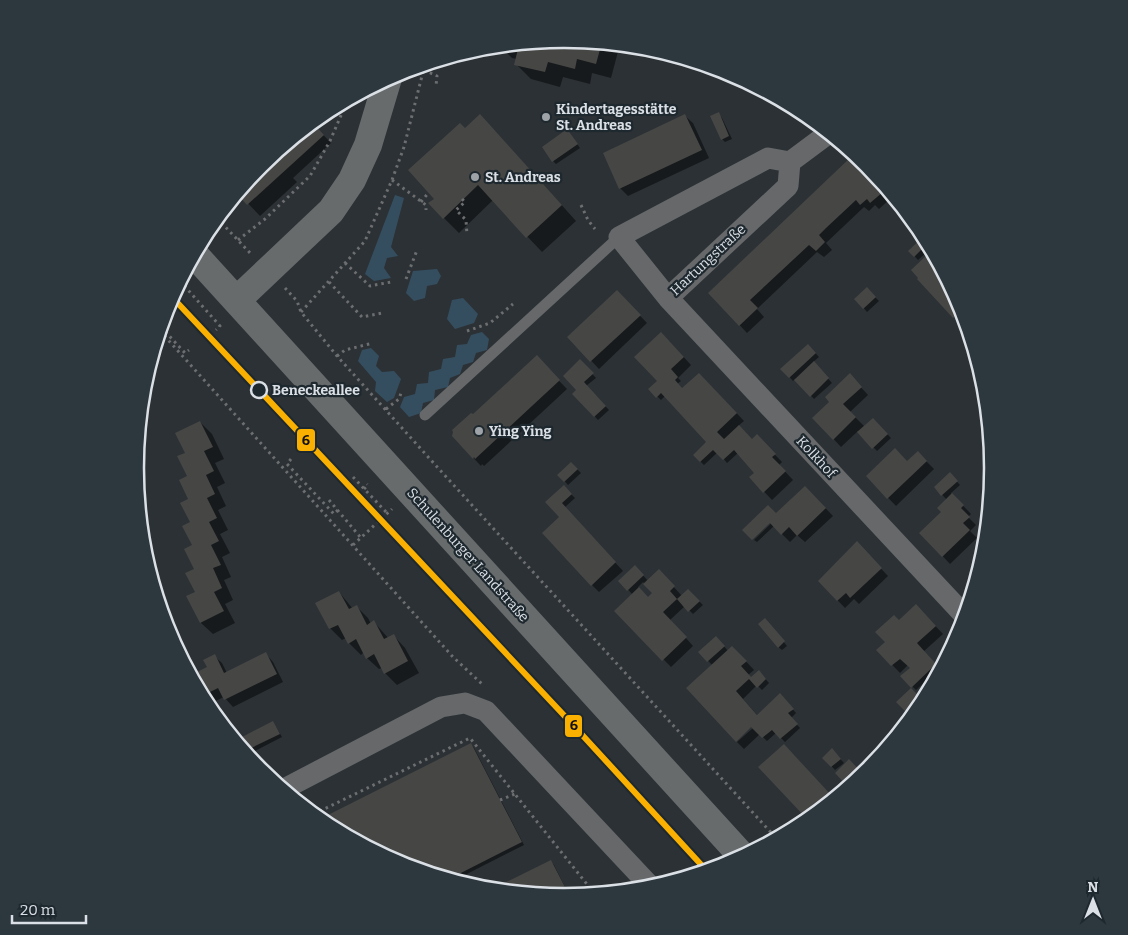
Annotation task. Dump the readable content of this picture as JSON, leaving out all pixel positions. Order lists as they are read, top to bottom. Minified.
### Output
{"streets":{"main road":["Schulenburger Landstraße"],"street":["Hartungstraße","Kolkhof"]},"crossings":[["Hartungstraße","Kolkhof"]],"places":["Kindertagesstätte St. Andreas","St. Andreas","Beneckeallee","Ying Ying"],"lines":["transit line 6"],"scale_bar":"20 m","north":"top"}
